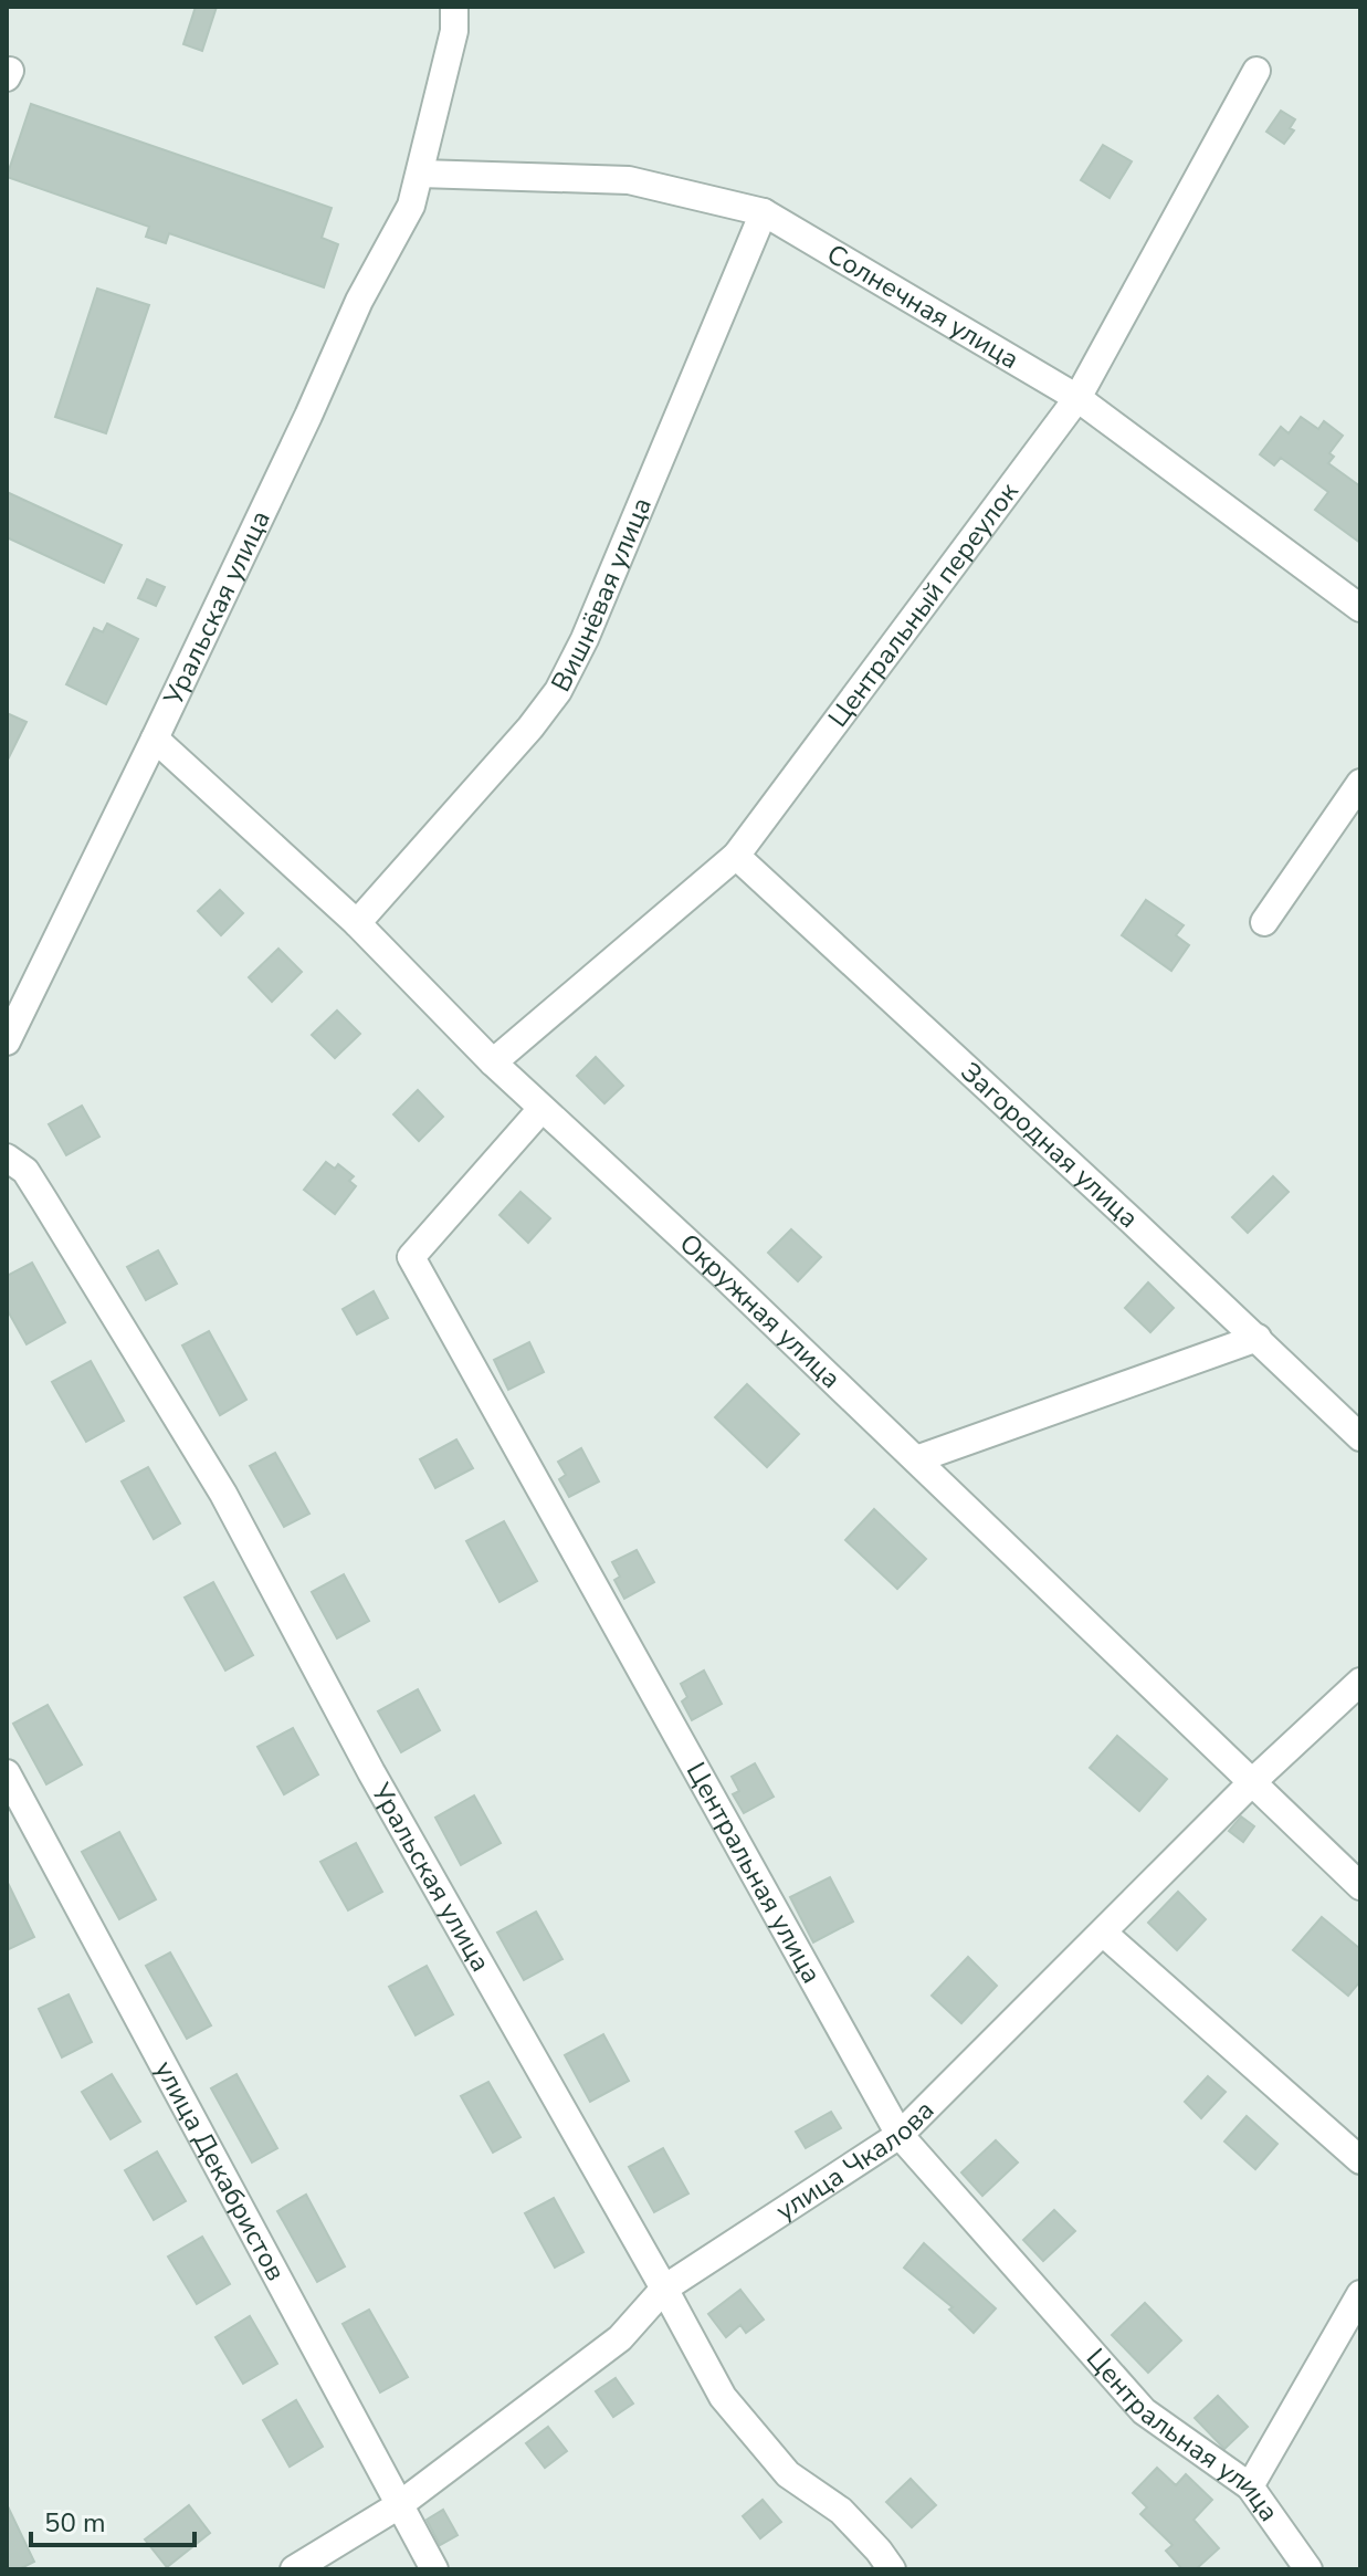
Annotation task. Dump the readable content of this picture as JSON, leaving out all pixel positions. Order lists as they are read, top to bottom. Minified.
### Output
{"streets":{"street":["Солнечная улица","Вишнёвая улица","Центральный переулок","Уральская улица","Загородная улица","Окружная улица","Центральная улица","улица Чкалова","улица Декабристов"]},"crossings":[["Солнечная улица","Вишнёвая улица"],["Солнечная улица","Центральный переулок"],["Солнечная улица","Уральская улица"],["Вишнёвая улица","Окружная улица"],["Центральный переулок","Загородная улица"],["Центральный переулок","Окружная улица"],["Уральская улица","Окружная улица"],["Уральская улица","улица Чкалова"],["Окружная улица","Центральная улица"],["Окружная улица","улица Чкалова"],["Центральная улица","улица Чкалова"],["улица Чкалова","улица Декабристов"]],"scale_bar":"50 m"}
